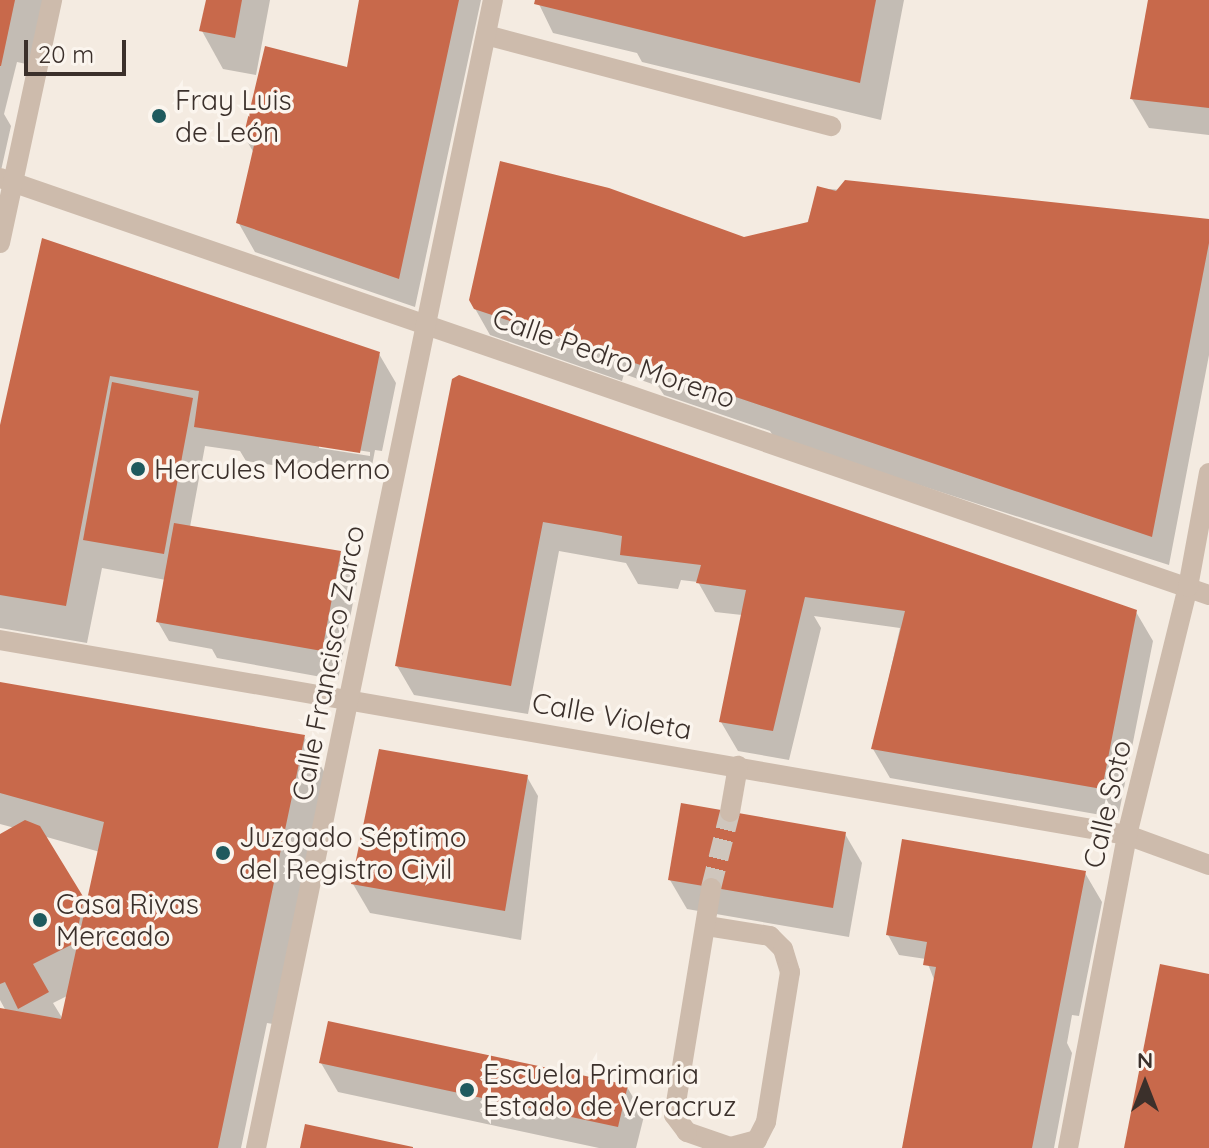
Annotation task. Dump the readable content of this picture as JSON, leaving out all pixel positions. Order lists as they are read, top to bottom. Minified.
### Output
{"streets":{"street":["Calle Pedro Moreno","Calle Francisco Zarco","Calle Violeta","Calle Soto"]},"crossings":[["Calle Pedro Moreno","Calle Francisco Zarco"],["Calle Pedro Moreno","Calle Soto"],["Calle Francisco Zarco","Calle Violeta"],["Calle Violeta","Calle Soto"]],"places":["Fray Luis de León","Hercules Moderno","Juzgado Séptimo del Registro Civil","Casa Rivas Mercado","Escuela Primaria Estado de Veracruz"],"scale_bar":"20 m","north":"top"}
